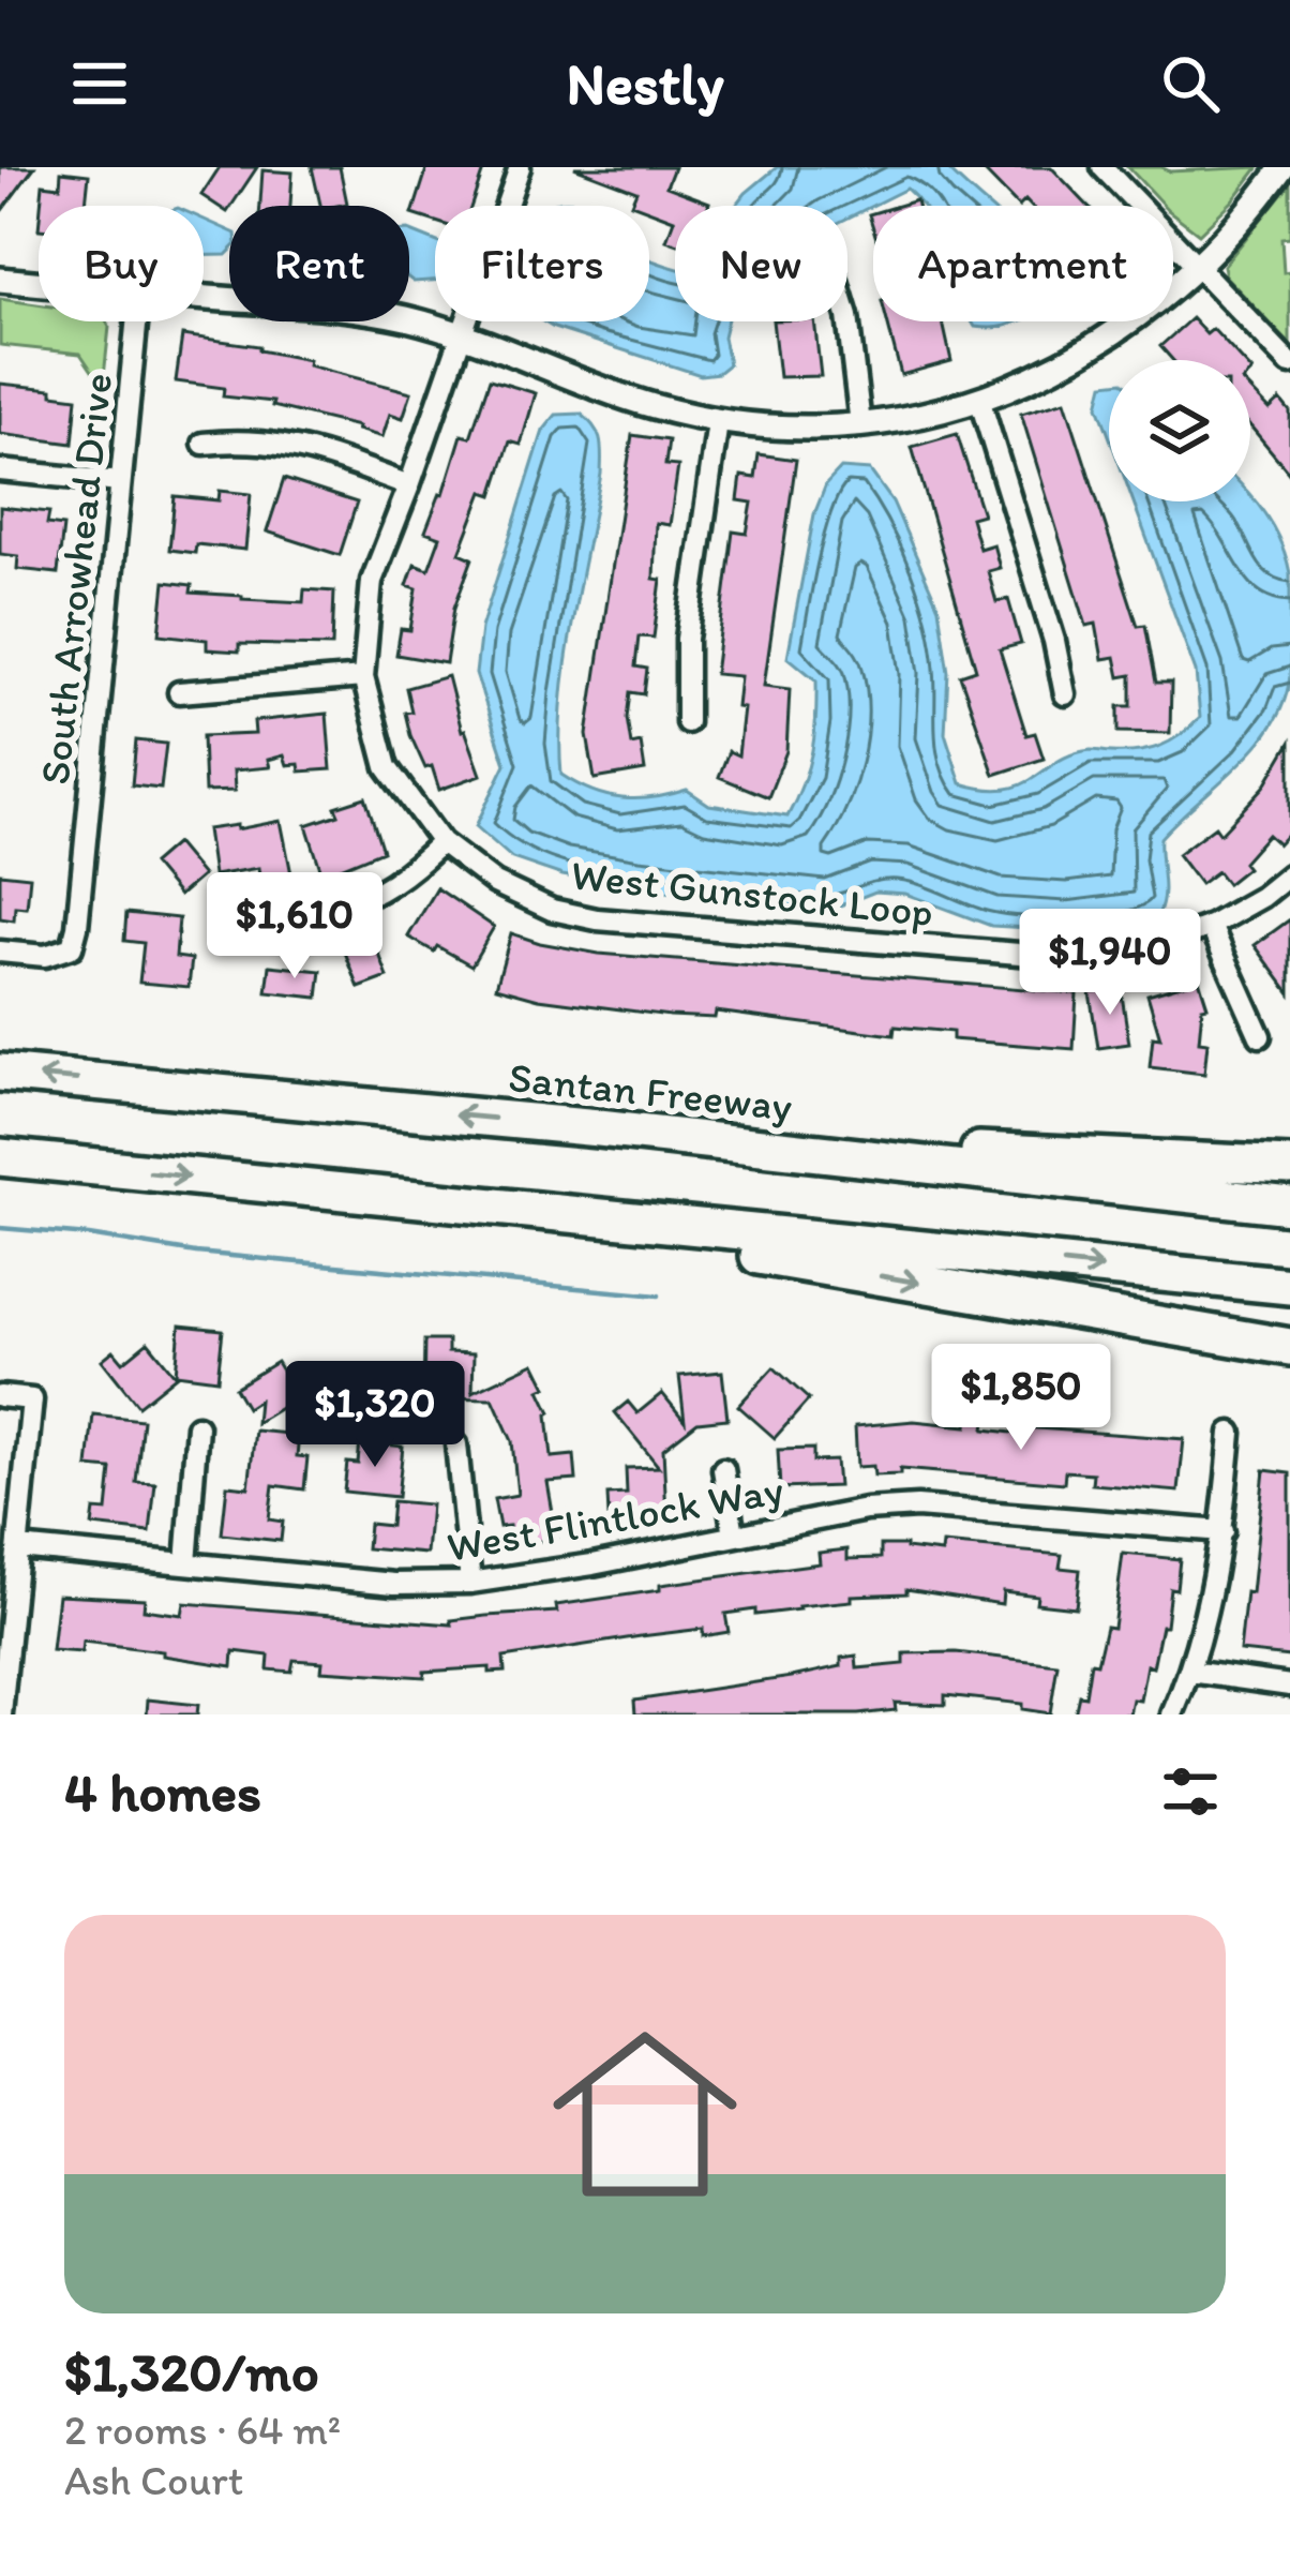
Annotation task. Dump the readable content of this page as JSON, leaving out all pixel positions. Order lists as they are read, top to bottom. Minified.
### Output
{"streets":{"highway":["Santan Freeway"],"street":["South Arrowhead Drive","West Gunstock Loop","West Flintlock Way"]},"page":{"header":"Nestly","chip":["Buy","Rent","Filters","New","Apartment"],"price":["$1,610","$1,940","$1,850","$1,320"],"heading":"4 homes","list":[{"name":"$1,320/mo","note":"2 rooms · 64 m² · Ash Court"}]}}
